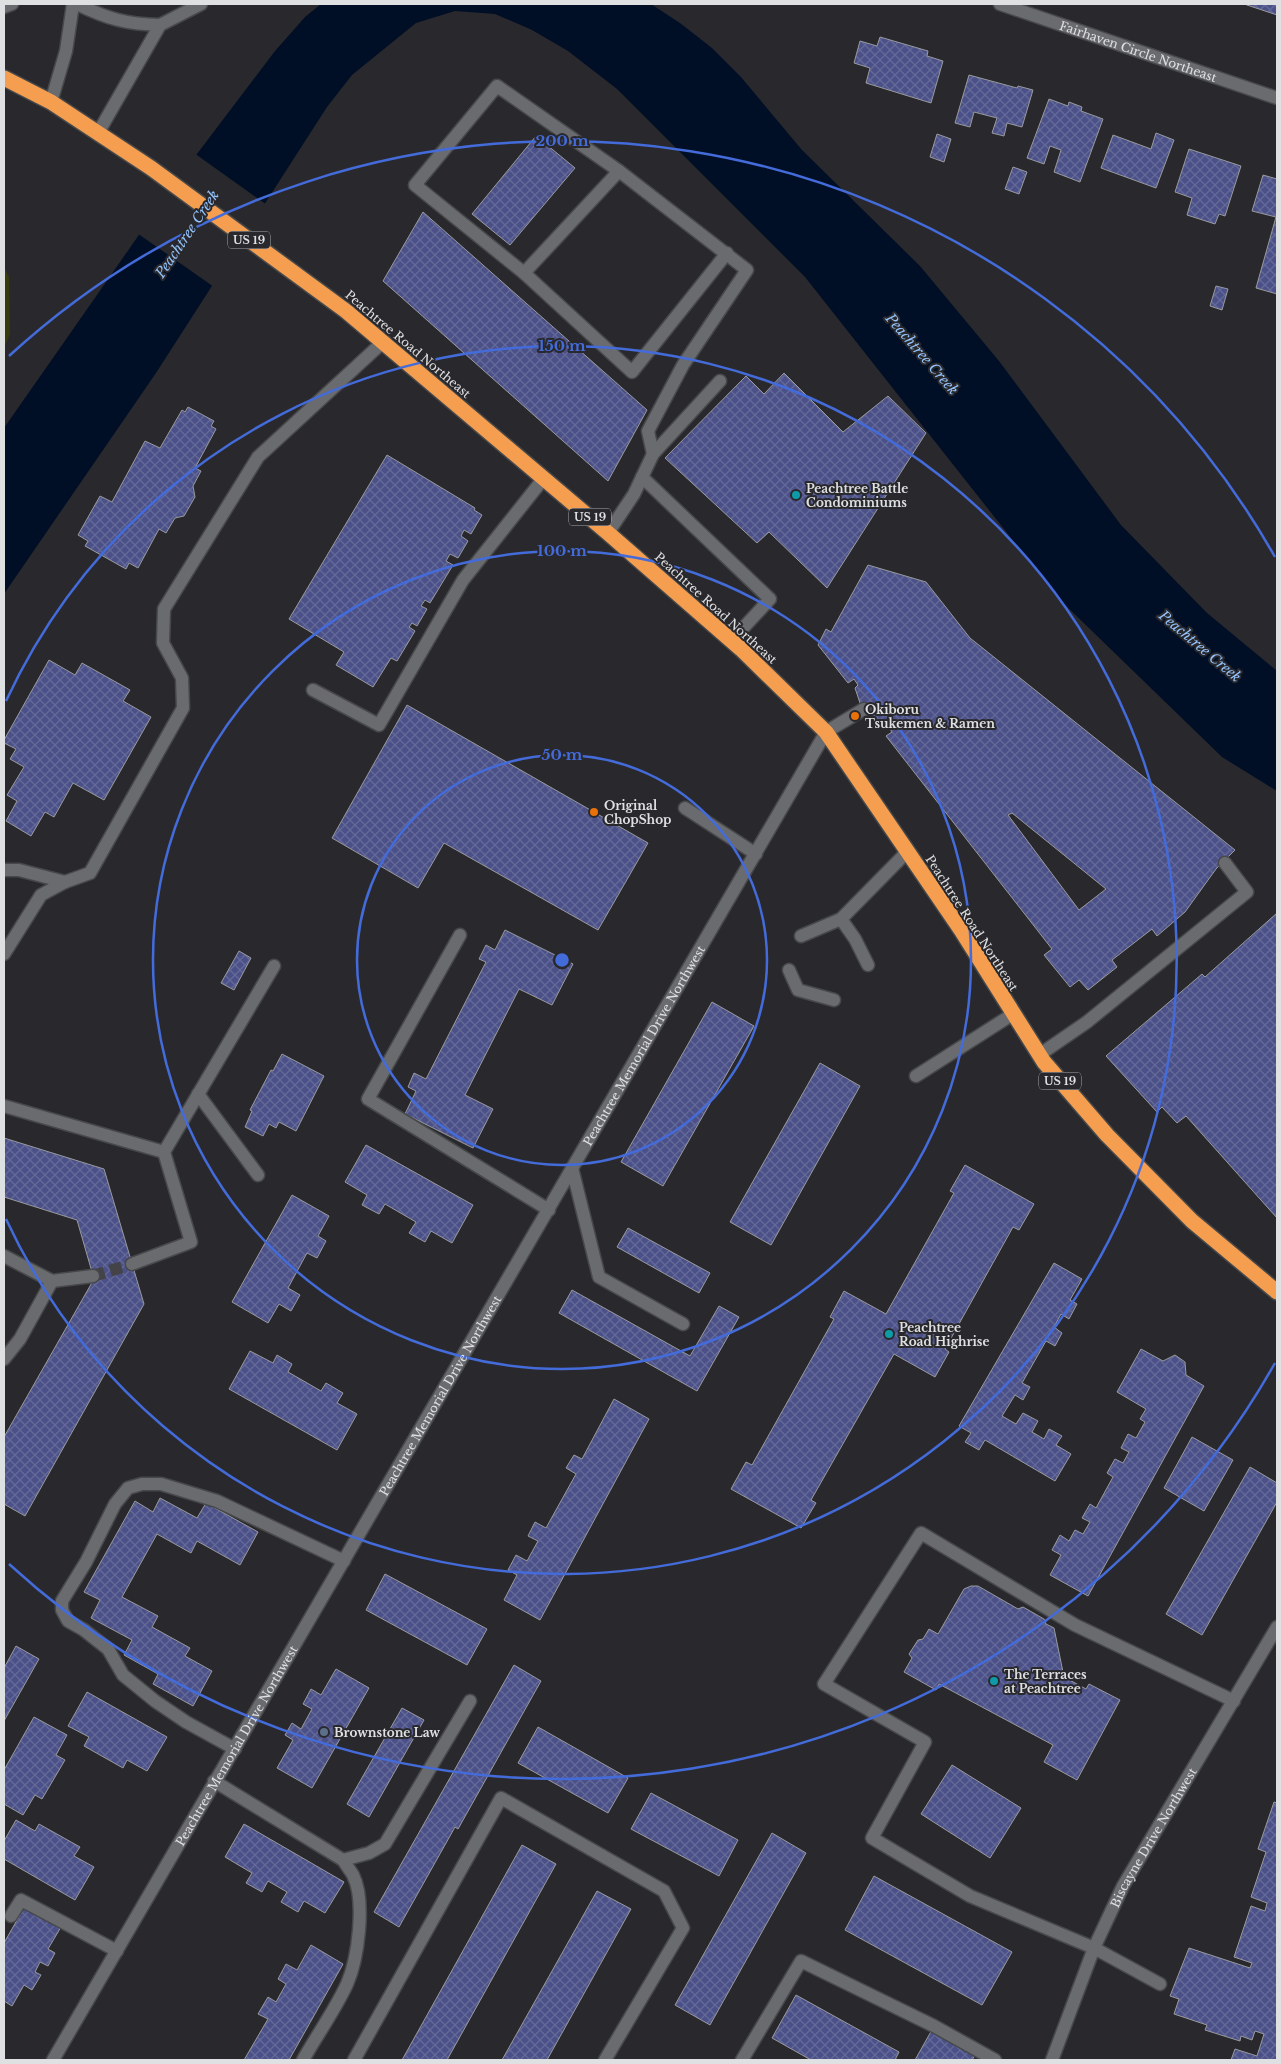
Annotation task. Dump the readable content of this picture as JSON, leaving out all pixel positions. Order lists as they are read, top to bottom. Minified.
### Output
{"streets":{"highway":["US 19","Peachtree Road Northeast"],"street":["Fairhaven Circle Northeast","Peachtree Memorial Drive Northwest","Biscayne Drive Northwest"]},"crossings":[["Peachtree Road Northeast","Peachtree Memorial Drive Northwest"]],"water":["Peachtree Creek"],"places":["Peachtree Battle Condominiums","Okiboru Tsukemen & Ramen","Original ChopShop","Peachtree Road Highrise","The Terraces at Peachtree","Brownstone Law"],"rings":["200 m","150 m","100 m","50 m"]}
